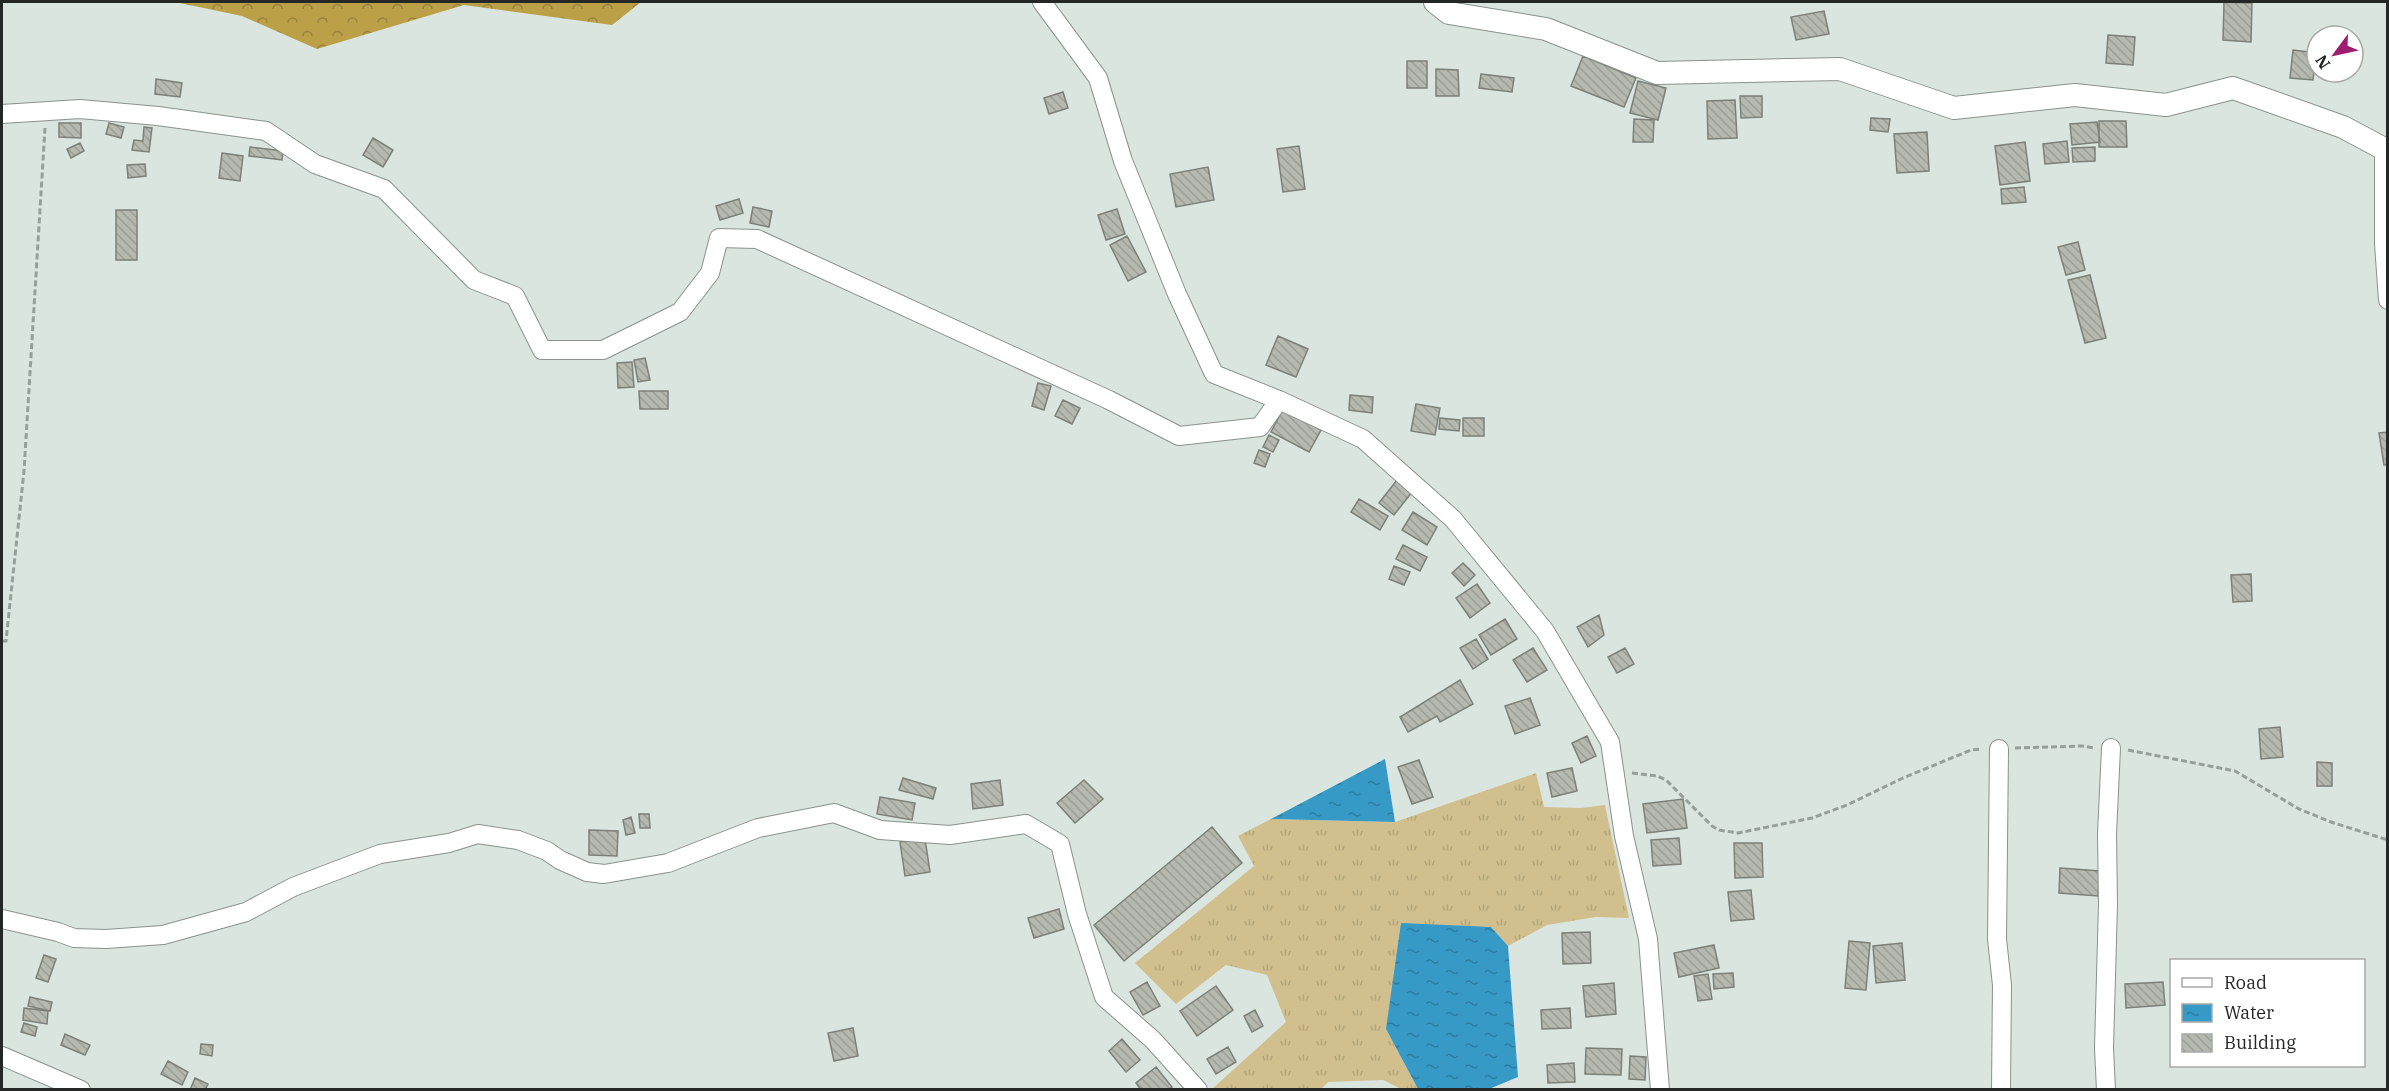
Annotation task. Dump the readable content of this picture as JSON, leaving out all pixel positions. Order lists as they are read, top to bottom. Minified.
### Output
{"legend":["Road","Water","Building"],"north":"bottom left"}
